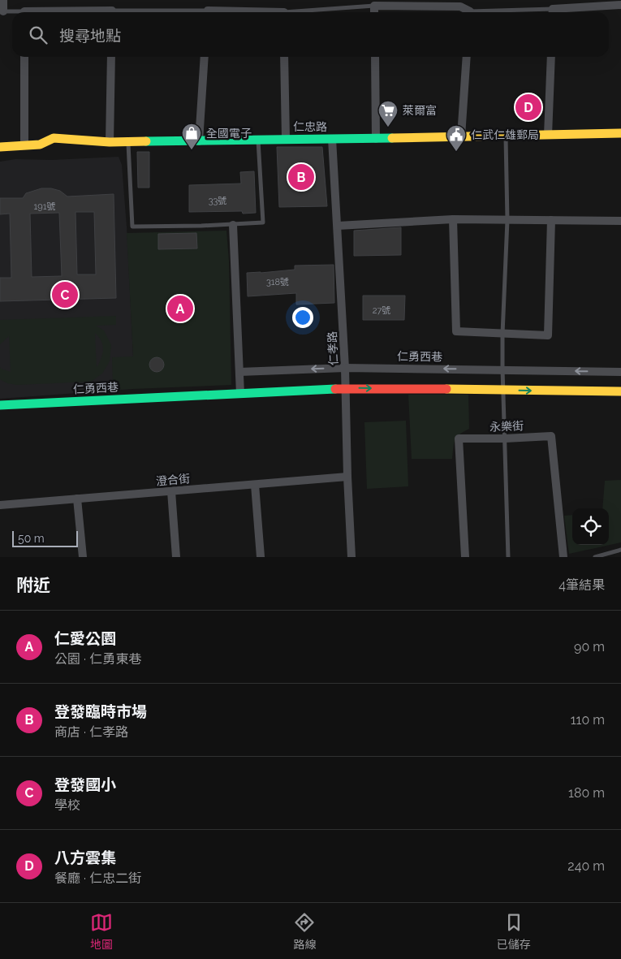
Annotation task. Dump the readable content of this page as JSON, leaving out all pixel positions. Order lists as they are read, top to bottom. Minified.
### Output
{"streets":{"street":["仁忠路","仁孝路","仁勇西巷","永樂街","澄合街"]},"crossings":[["仁忠路","仁孝路"],["仁孝路","仁勇西巷"],["仁孝路","澄合街"]],"places":{"supermarket":["萊爾富"],"shop":["全國電子"],"public building":["仁武仁雄郵局"]},"house_numbers":["33號","191號","318號","27號"],"scale_bar":"50 m","page":{"search":"搜尋地點","pins":["D","B","C","A"],"scale":"50 m","heading":["附近","4筆結果"],"list":[{"mark":"A","name":"仁愛公園","note":"公園 · 仁勇東巷","value":"90 m"},{"mark":"B","name":"登發臨時市場","note":"商店 · 仁孝路","value":"110 m"},{"mark":"C","name":"登發國小","note":"學校","value":"180 m"},{"mark":"D","name":"八方雲集","note":"餐廳 · 仁忠二街","value":"240 m"}],"nav":["地圖","路線","已儲存"]}}
